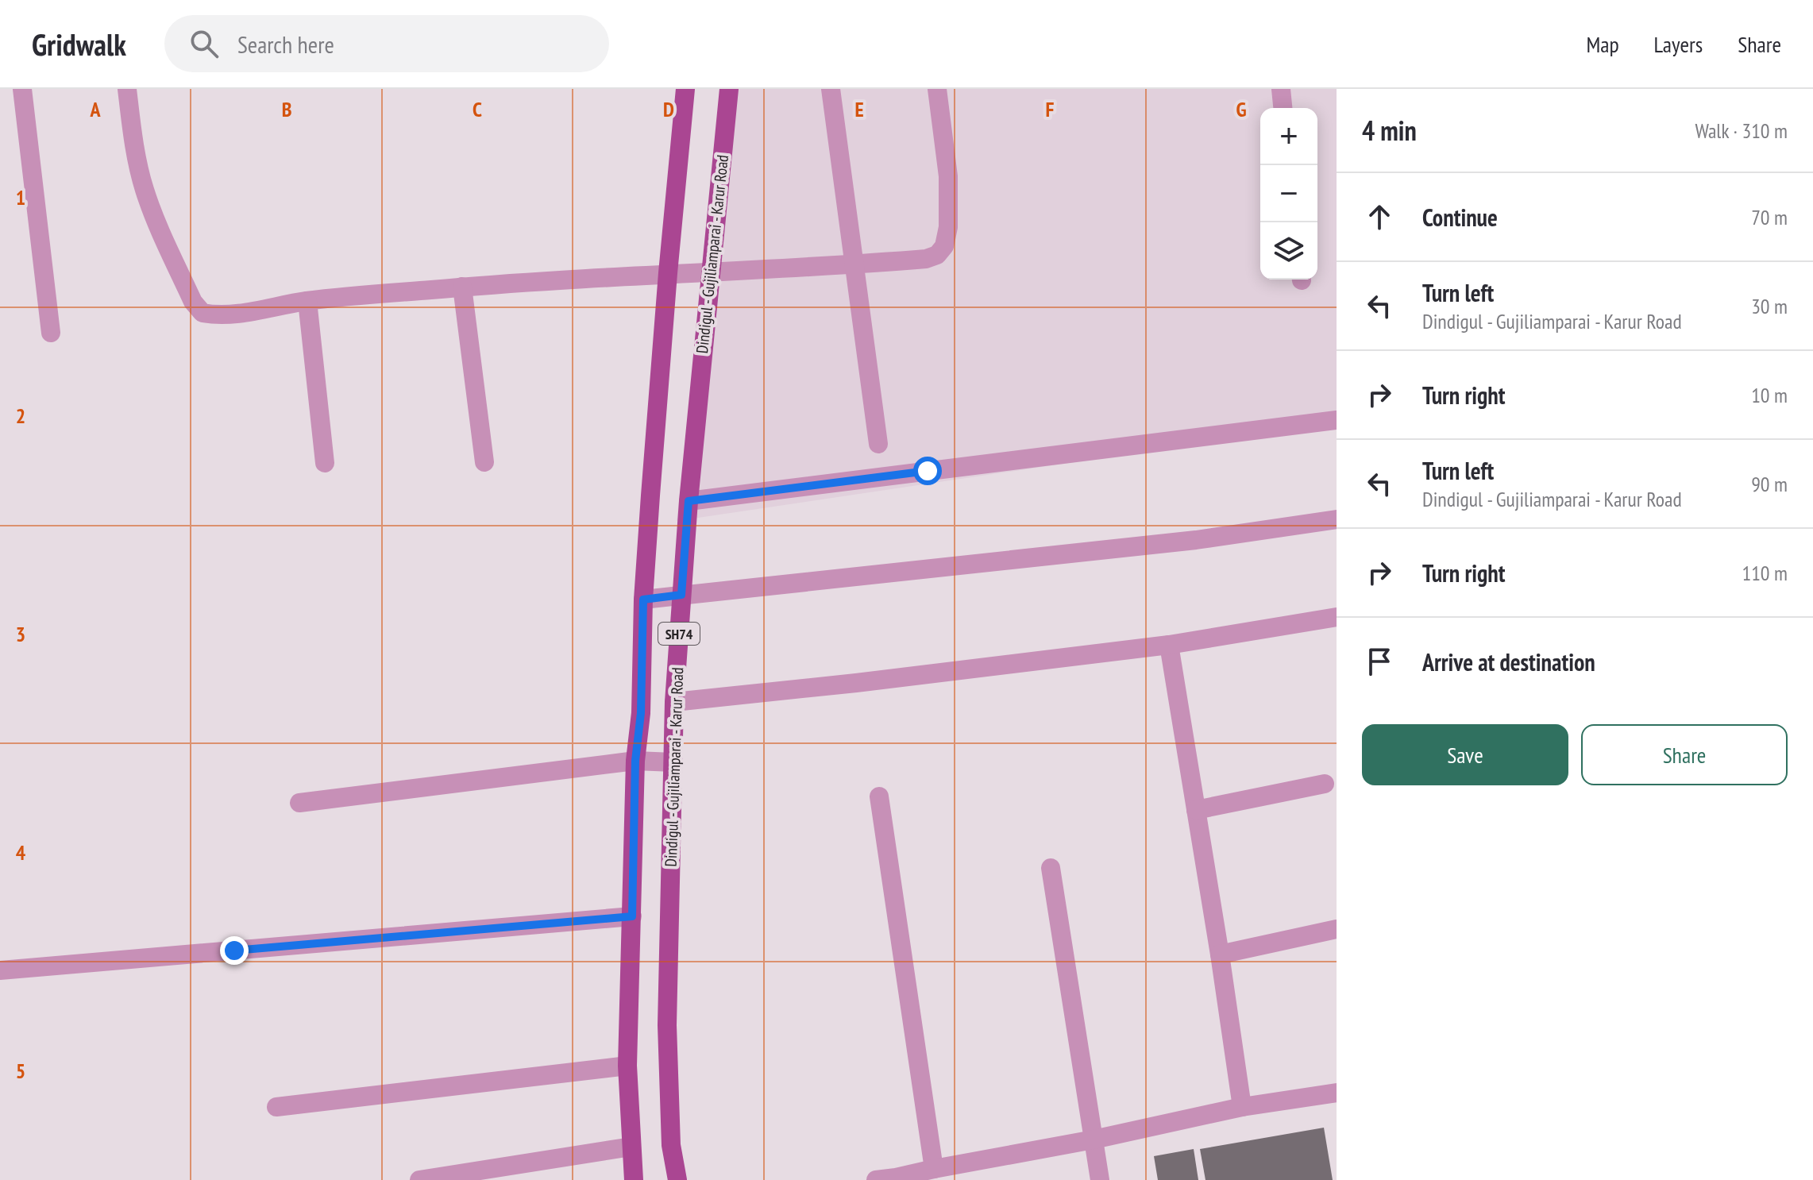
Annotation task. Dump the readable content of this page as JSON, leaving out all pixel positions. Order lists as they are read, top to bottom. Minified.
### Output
{"streets":{"main road":["Dindigul - Gujiliamparai - Karur Road","SH74"]},"page":{"header":"Gridwalk","search":"Search here","nav":["Map","Layers","Share"],"heading":["4 min","Walk · 310 m"],"map_buttons":["+","−"],"list":[["Continue","70 m"],["Turn left","Dindigul - Gujiliamparai - Karur Road","30 m"],["Turn right","10 m"],["Turn left","Dindigul - Gujiliamparai - Karur Road","90 m"],["Turn right","110 m"],"Arrive at destination"],"buttons":["Save","Share"]},"grid":{"columns":["A","B","C","D","E","F","G"],"rows":["1","2","3","4","5"]}}
